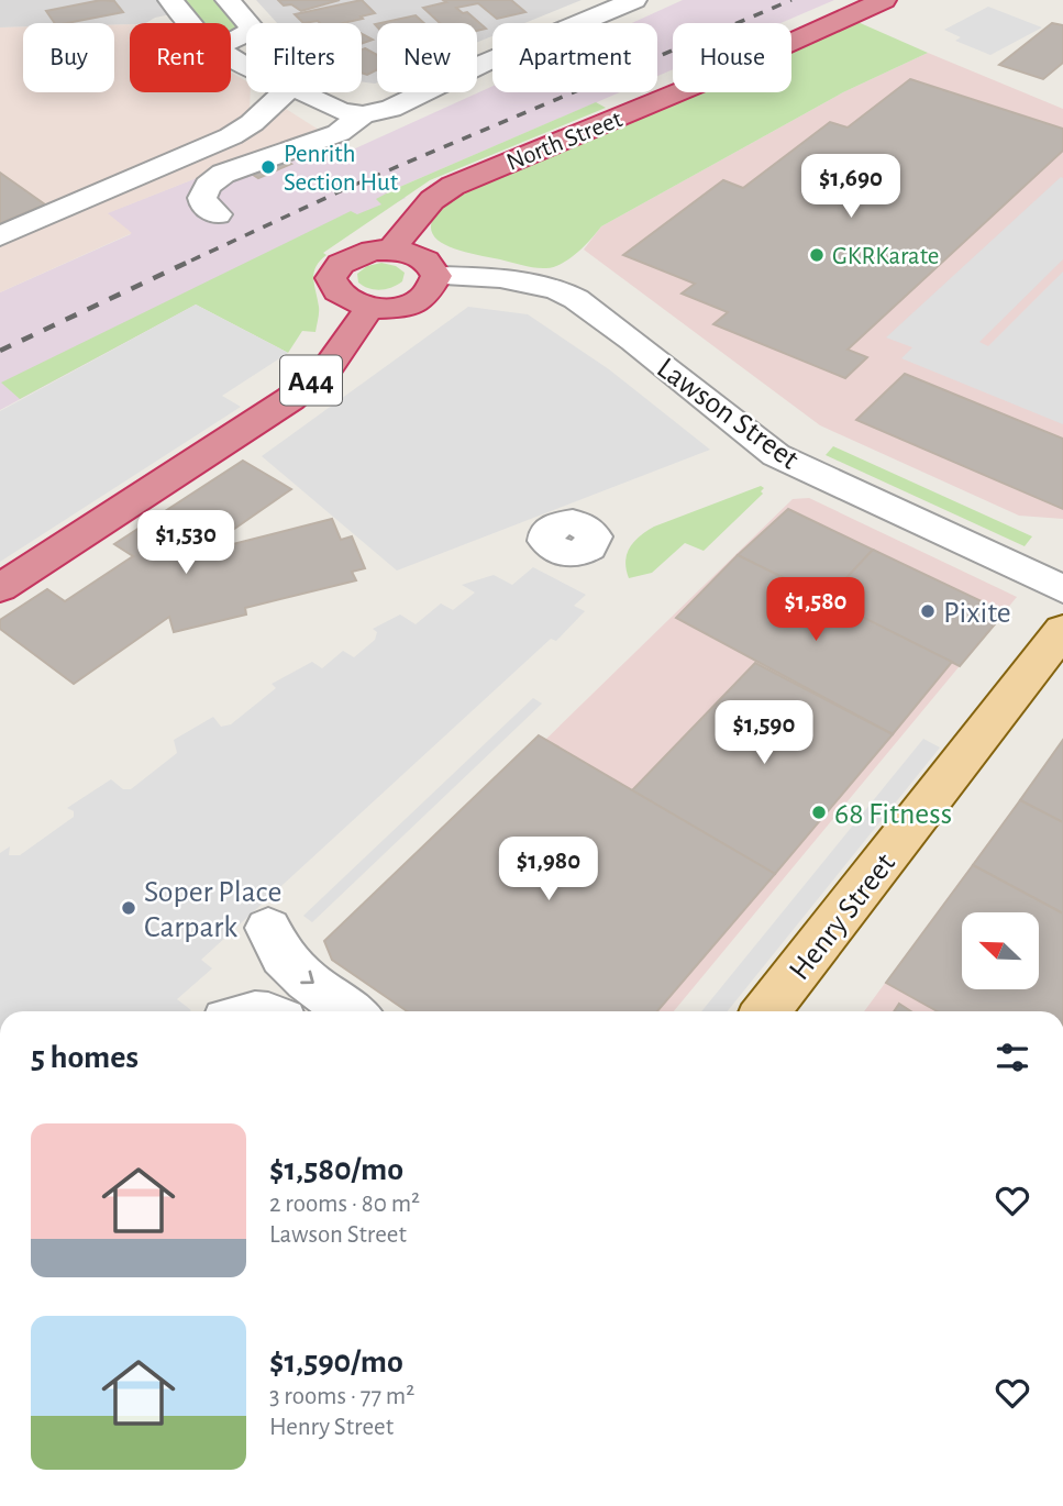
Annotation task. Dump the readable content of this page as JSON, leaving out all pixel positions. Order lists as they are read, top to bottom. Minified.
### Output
{"streets":{"highway":["North Street","A44"],"main road":["Henry Street"],"street":["Lawson Street"]},"places":["Penrith Section Hut","GKRKarate","Pixite","68 Fitness","Soper Place Carpark"],"north":"top left","page":{"chip":["Buy","Rent","Filters","New","Apartment","House"],"price":["$1,690","$1,530","$1,580","$1,590","$1,980"],"heading":"5 homes","list":[{"name":"$1,580/mo","note":"2 rooms · 80 m² · Lawson Street"},{"name":"$1,590/mo","note":"3 rooms · 77 m² · Henry Street"}]}}
